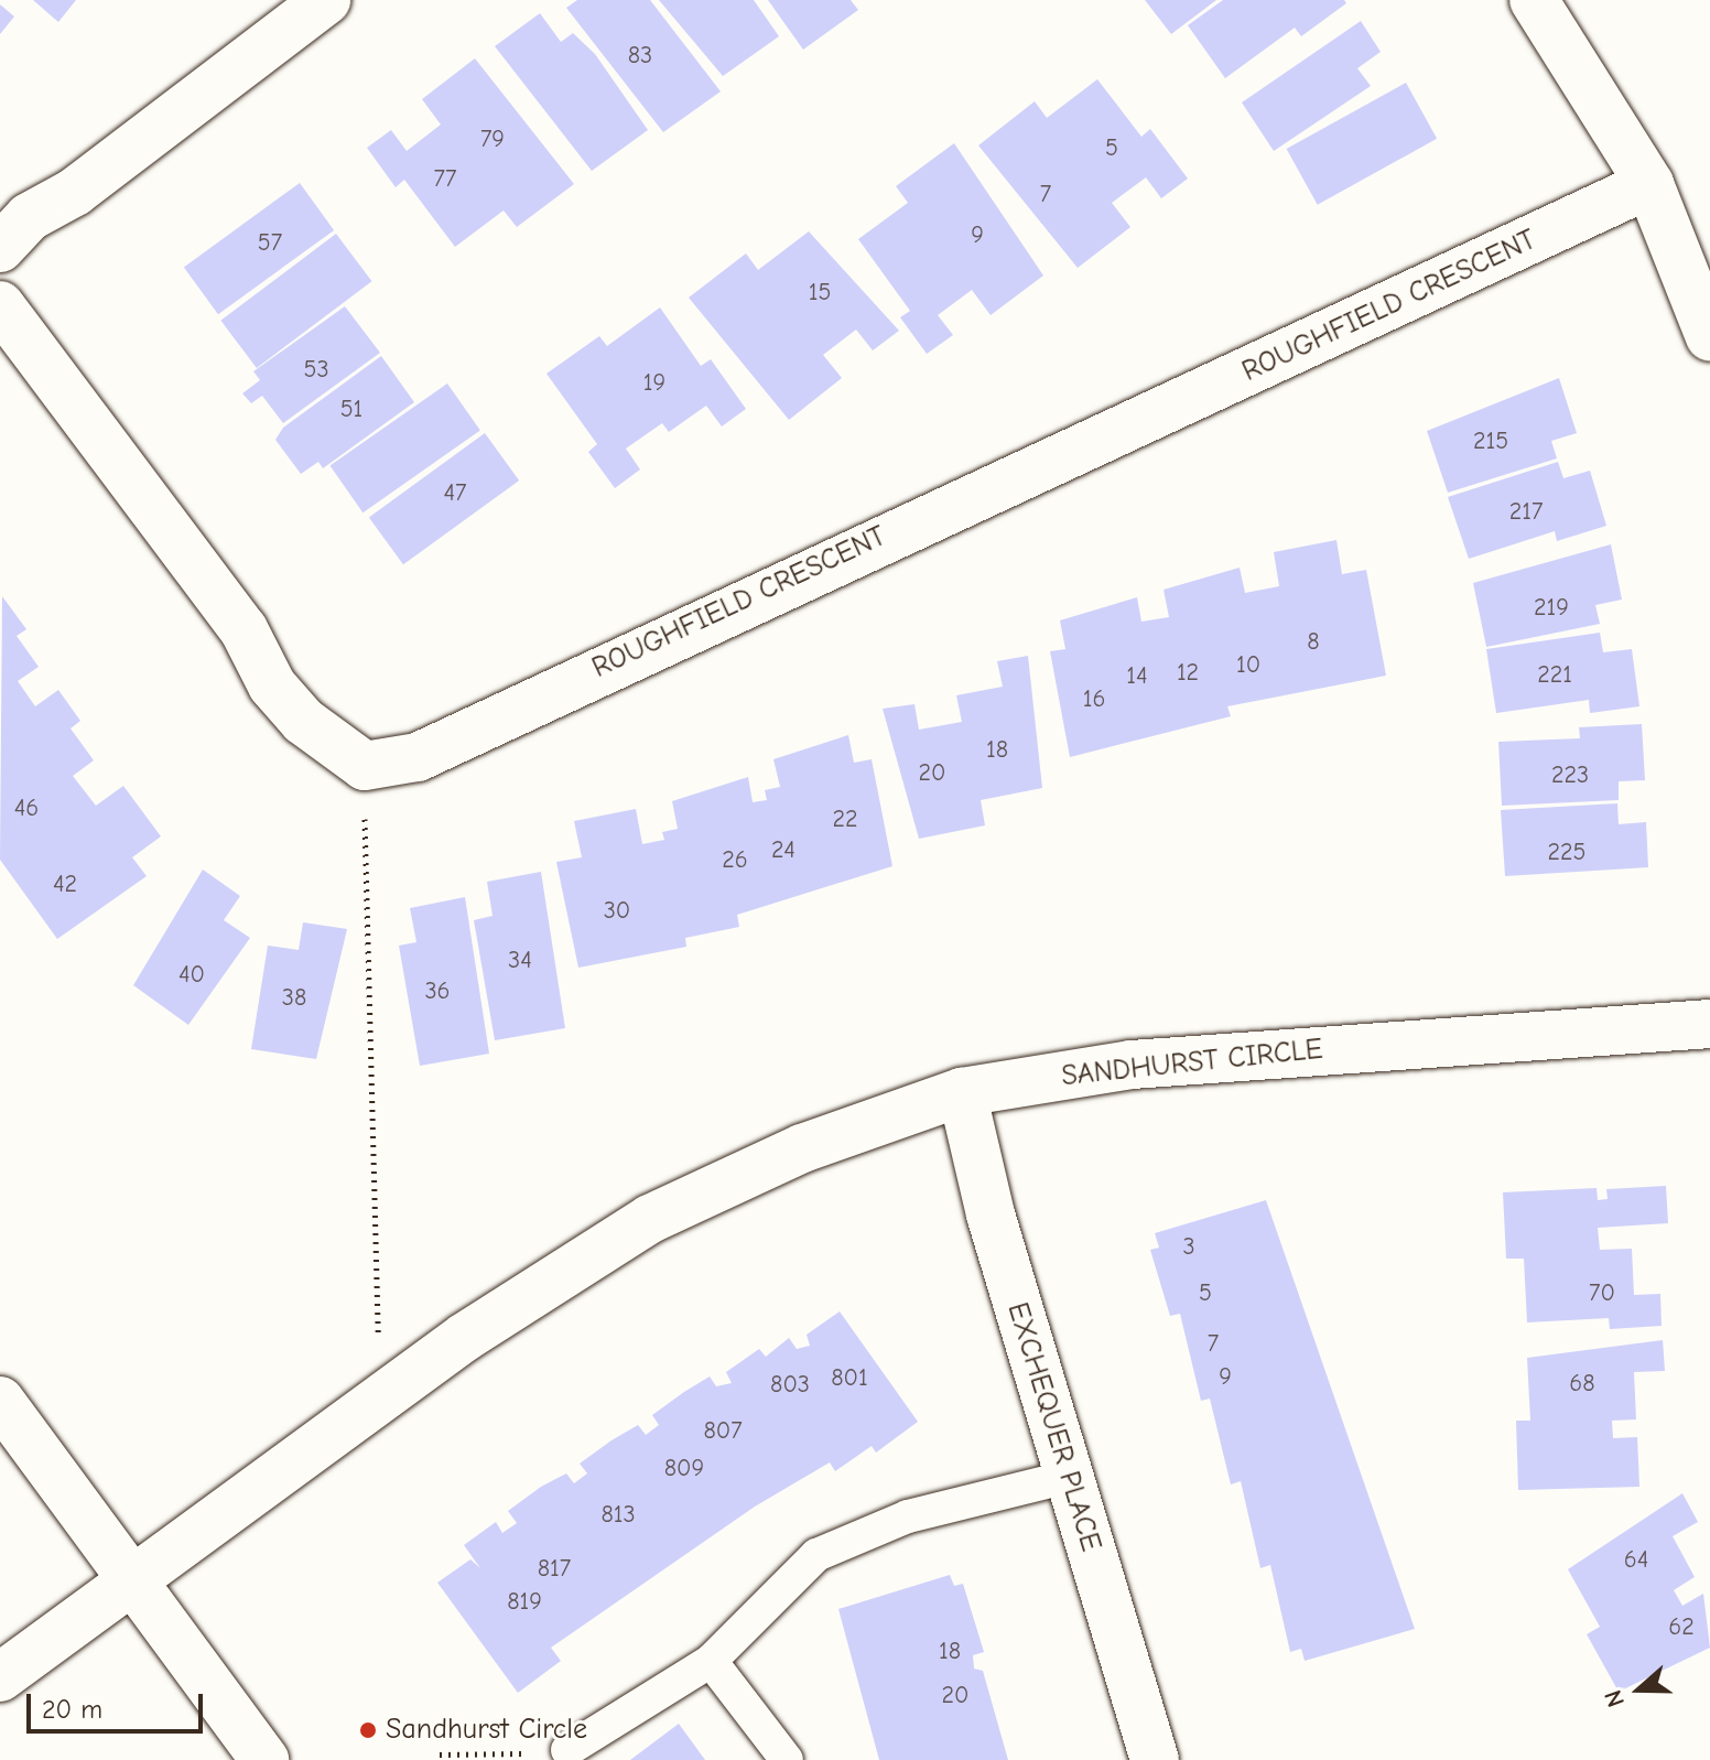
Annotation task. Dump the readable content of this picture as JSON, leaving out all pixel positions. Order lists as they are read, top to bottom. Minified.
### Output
{"streets":{"street":["ROUGHFIELD CRESCENT","SANDHURST CIRCLE","EXCHEQUER PLACE"]},"crossings":[["SANDHURST CIRCLE","EXCHEQUER PLACE"]],"places":["Sandhurst Circle"],"house_numbers":["83","79","5","77","7","9","57","15","53","19","51","215","47","217","219","8","10","12","221","14","16","18","20","223","46","22","24","225","26","42","30","34","40","36","38","3","5","70","7","9","801","68","803","807","809","813","64","817","819","62","18","20"],"scale_bar":"20 m","north":"left"}
